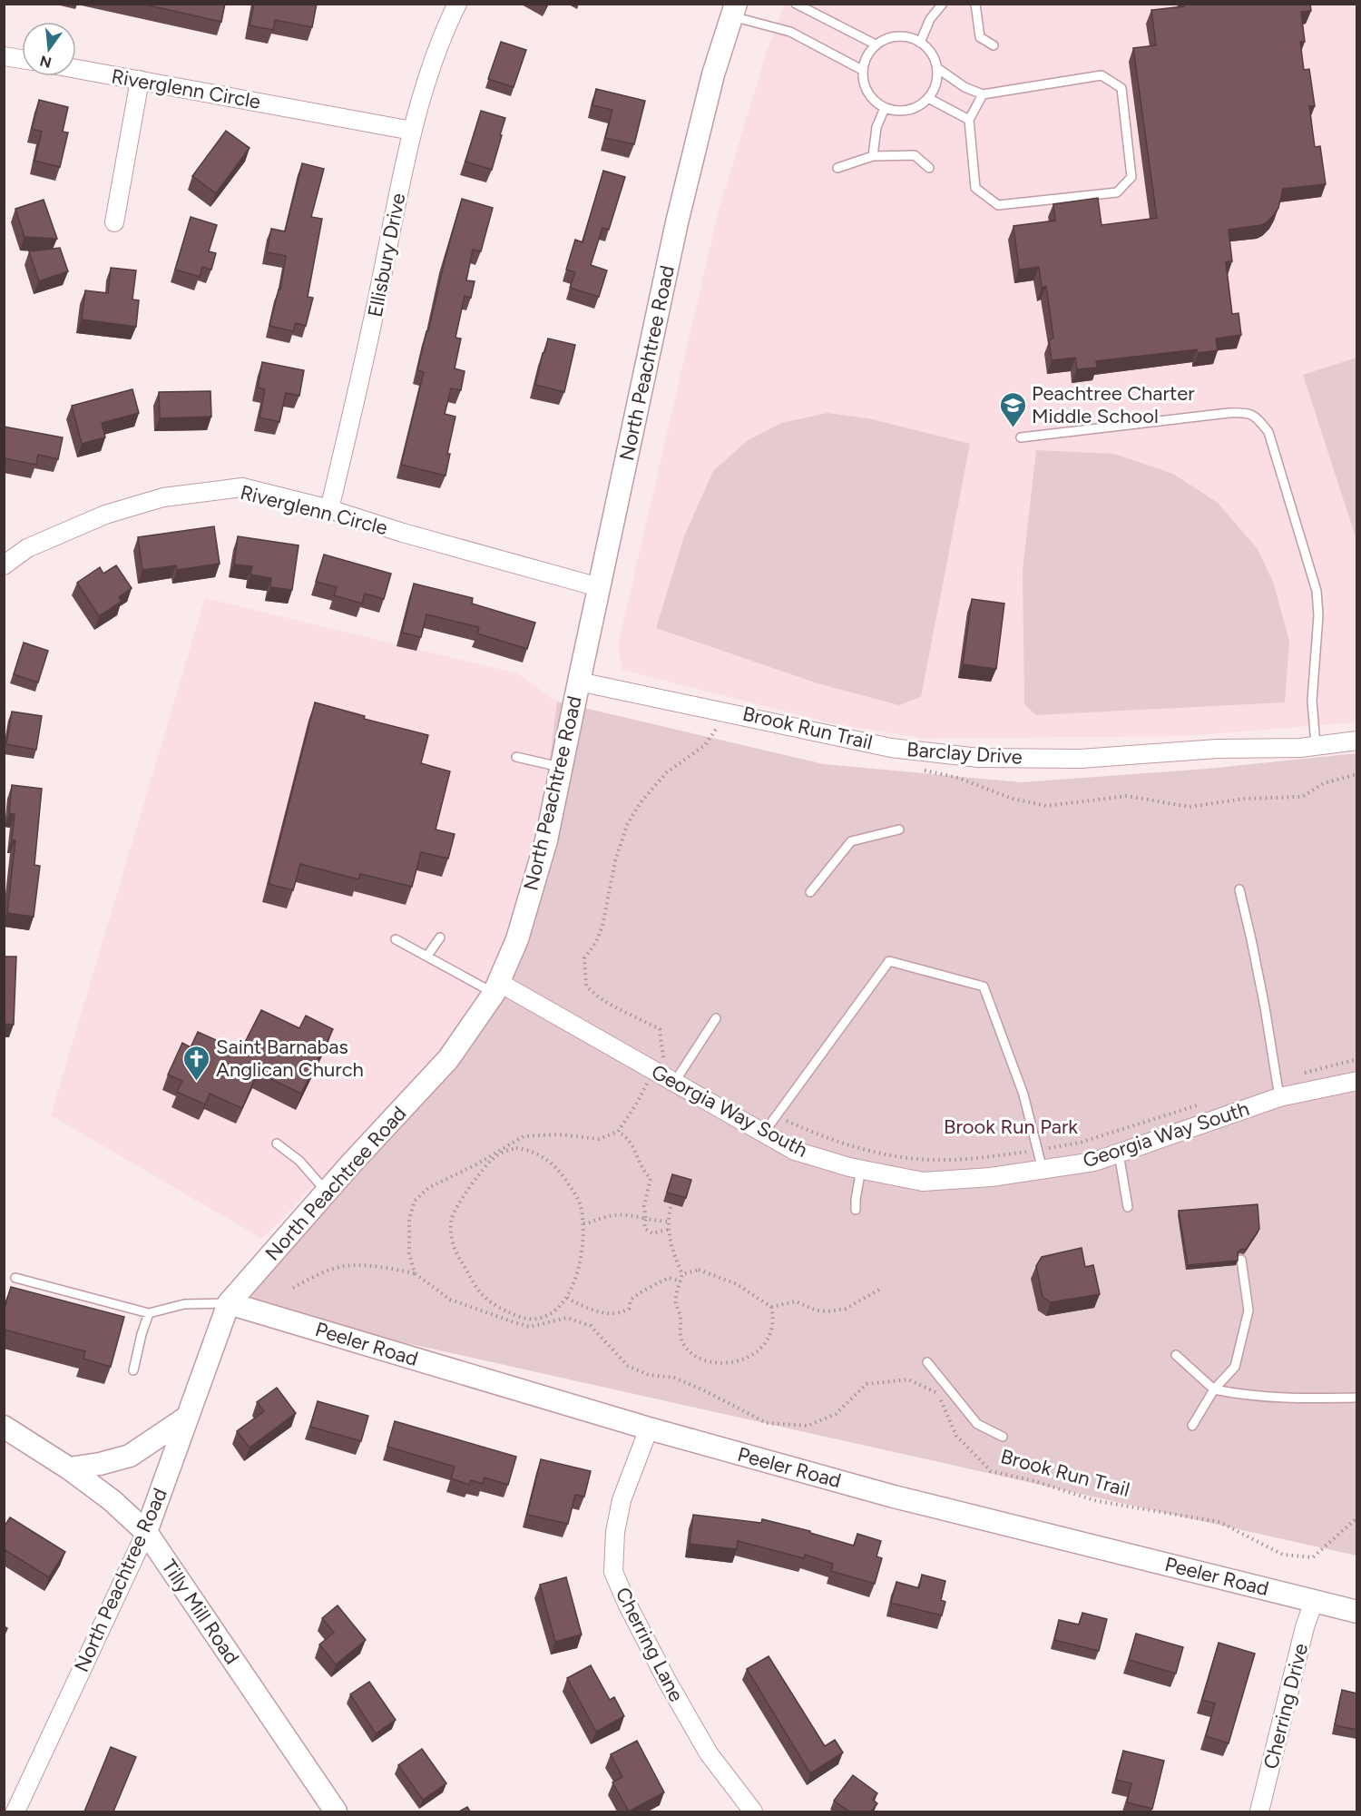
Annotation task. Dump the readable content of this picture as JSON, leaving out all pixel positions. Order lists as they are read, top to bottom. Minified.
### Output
{"streets":{"street":["Riverglenn Circle","Ellisbury Drive","North Peachtree Road","Barclay Drive","Georgia Way South","Peeler Road","Tilly Mill Road","Cherring Lane","Cherring Drive"],"path":["Brook Run Trail"]},"crossings":[["Riverglenn Circle","Ellisbury Drive"],["Riverglenn Circle","North Peachtree Road"],["North Peachtree Road","Barclay Drive"],["North Peachtree Road","Georgia Way South"],["North Peachtree Road","Peeler Road"],["North Peachtree Road","Tilly Mill Road"],["Brook Run Trail","Georgia Way South"],["Peeler Road","Cherring Lane"],["Peeler Road","Cherring Drive"]],"parks":["Brook Run Park"],"places":{"school or university":["Peachtree Charter Middle School"],"church":["Saint Barnabas Anglican Church"]},"north":"bottom"}
